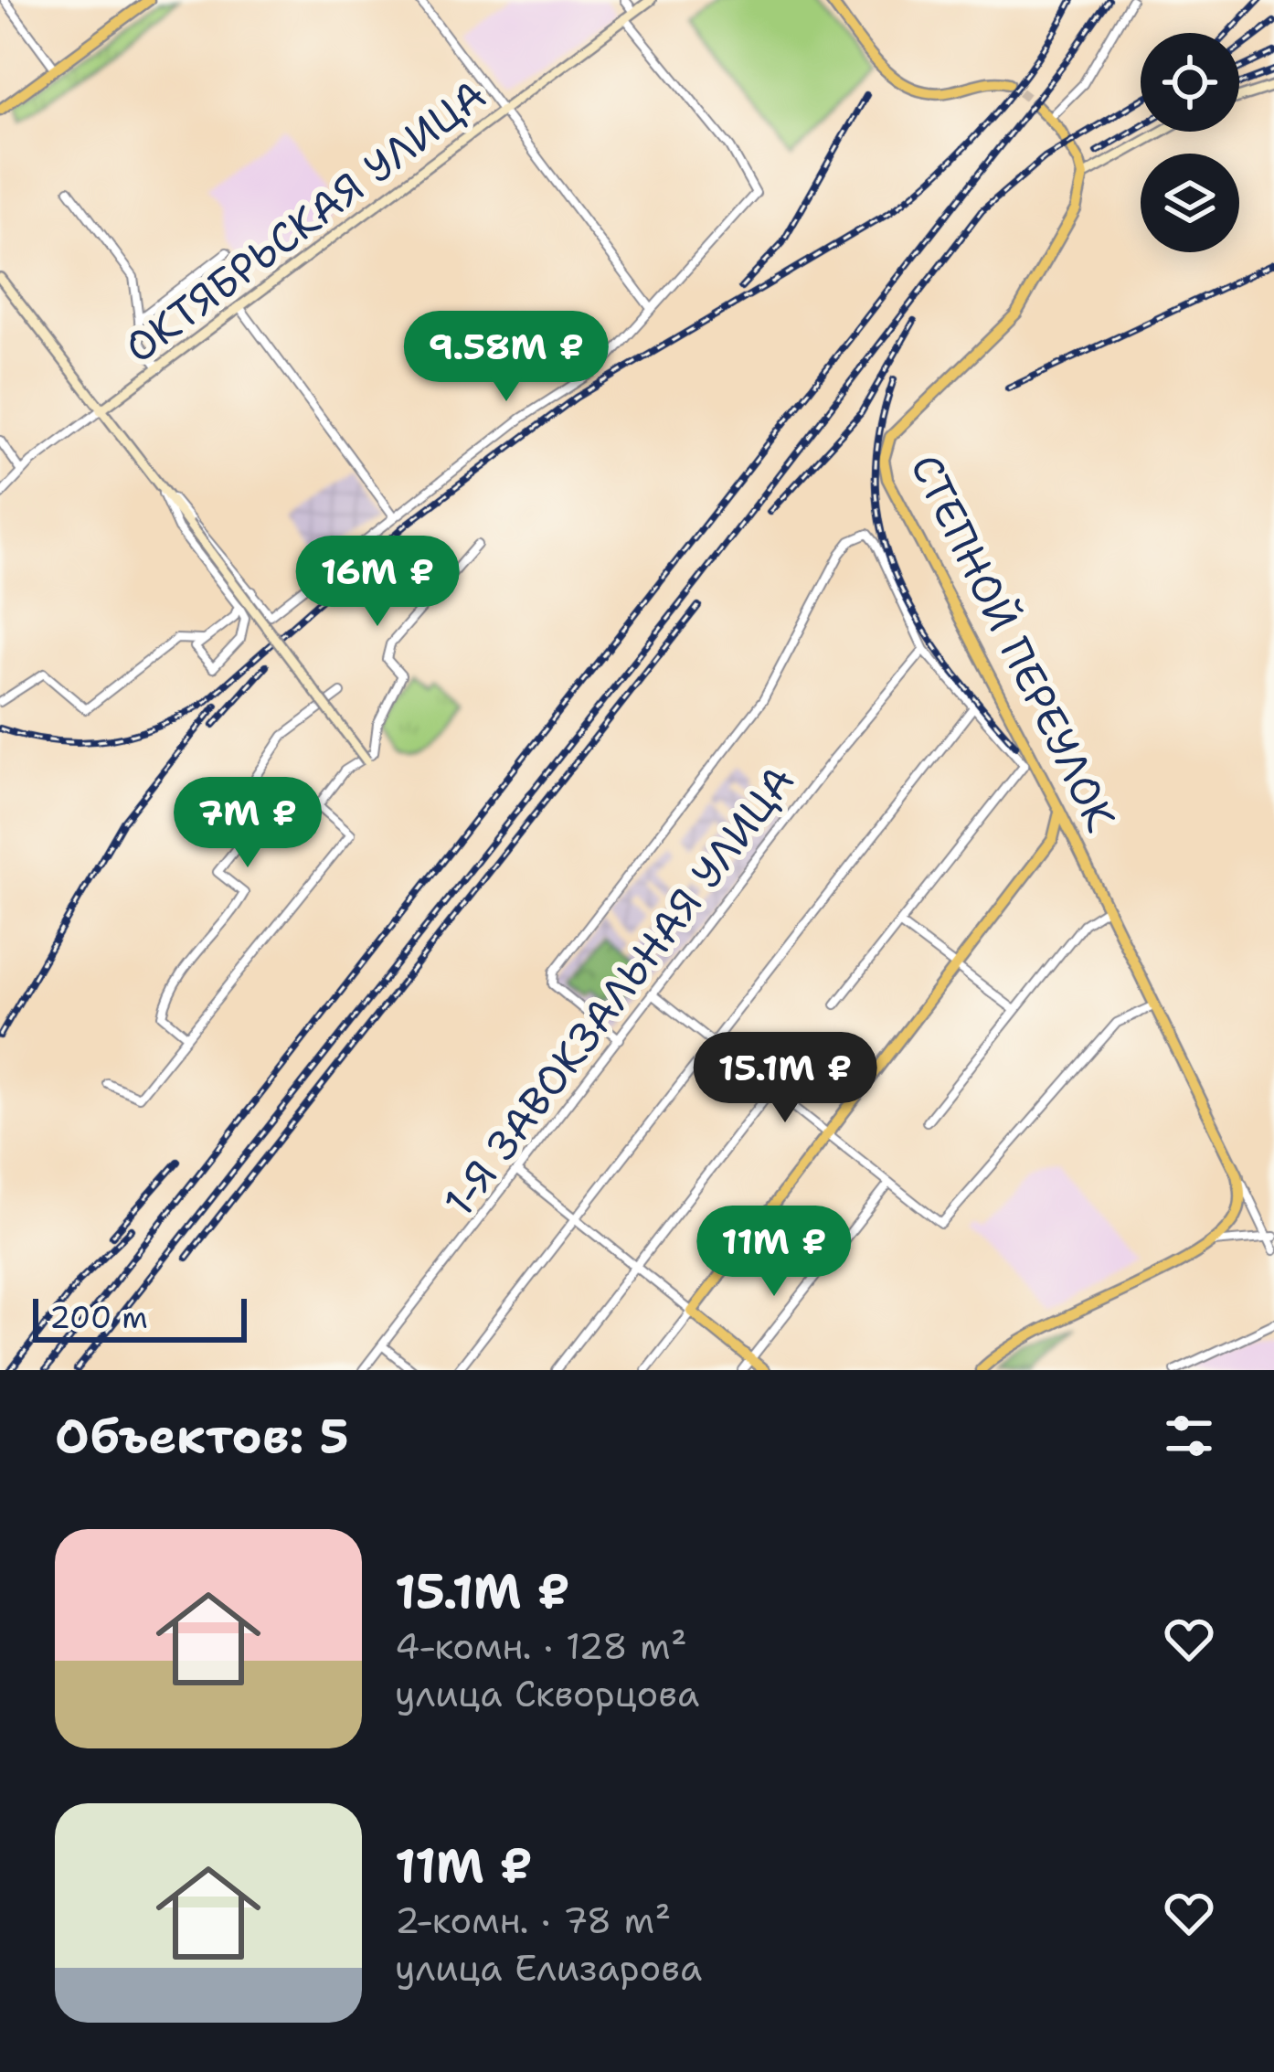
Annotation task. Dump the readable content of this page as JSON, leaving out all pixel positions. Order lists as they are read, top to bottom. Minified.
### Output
{"streets":{"main road":["ОКТЯБРЬСКАЯ УЛИЦА","СТЕПНОЙ ПЕРЕУЛОК"],"street":["1-Я ЗАВОКЗАЛЬНАЯ УЛИЦА"]},"scale_bar":"200 m","page":{"price":["9.58M ₽","16M ₽","7M ₽","15.1M ₽","11M ₽"],"scale":"200 m","heading":"Объектов: 5","list":[{"name":"15.1M ₽","note":"4-комн. · 128 m² · улица Скворцова"},{"name":"11M ₽","note":"2-комн. · 78 m² · улица Елизарова"}]}}
